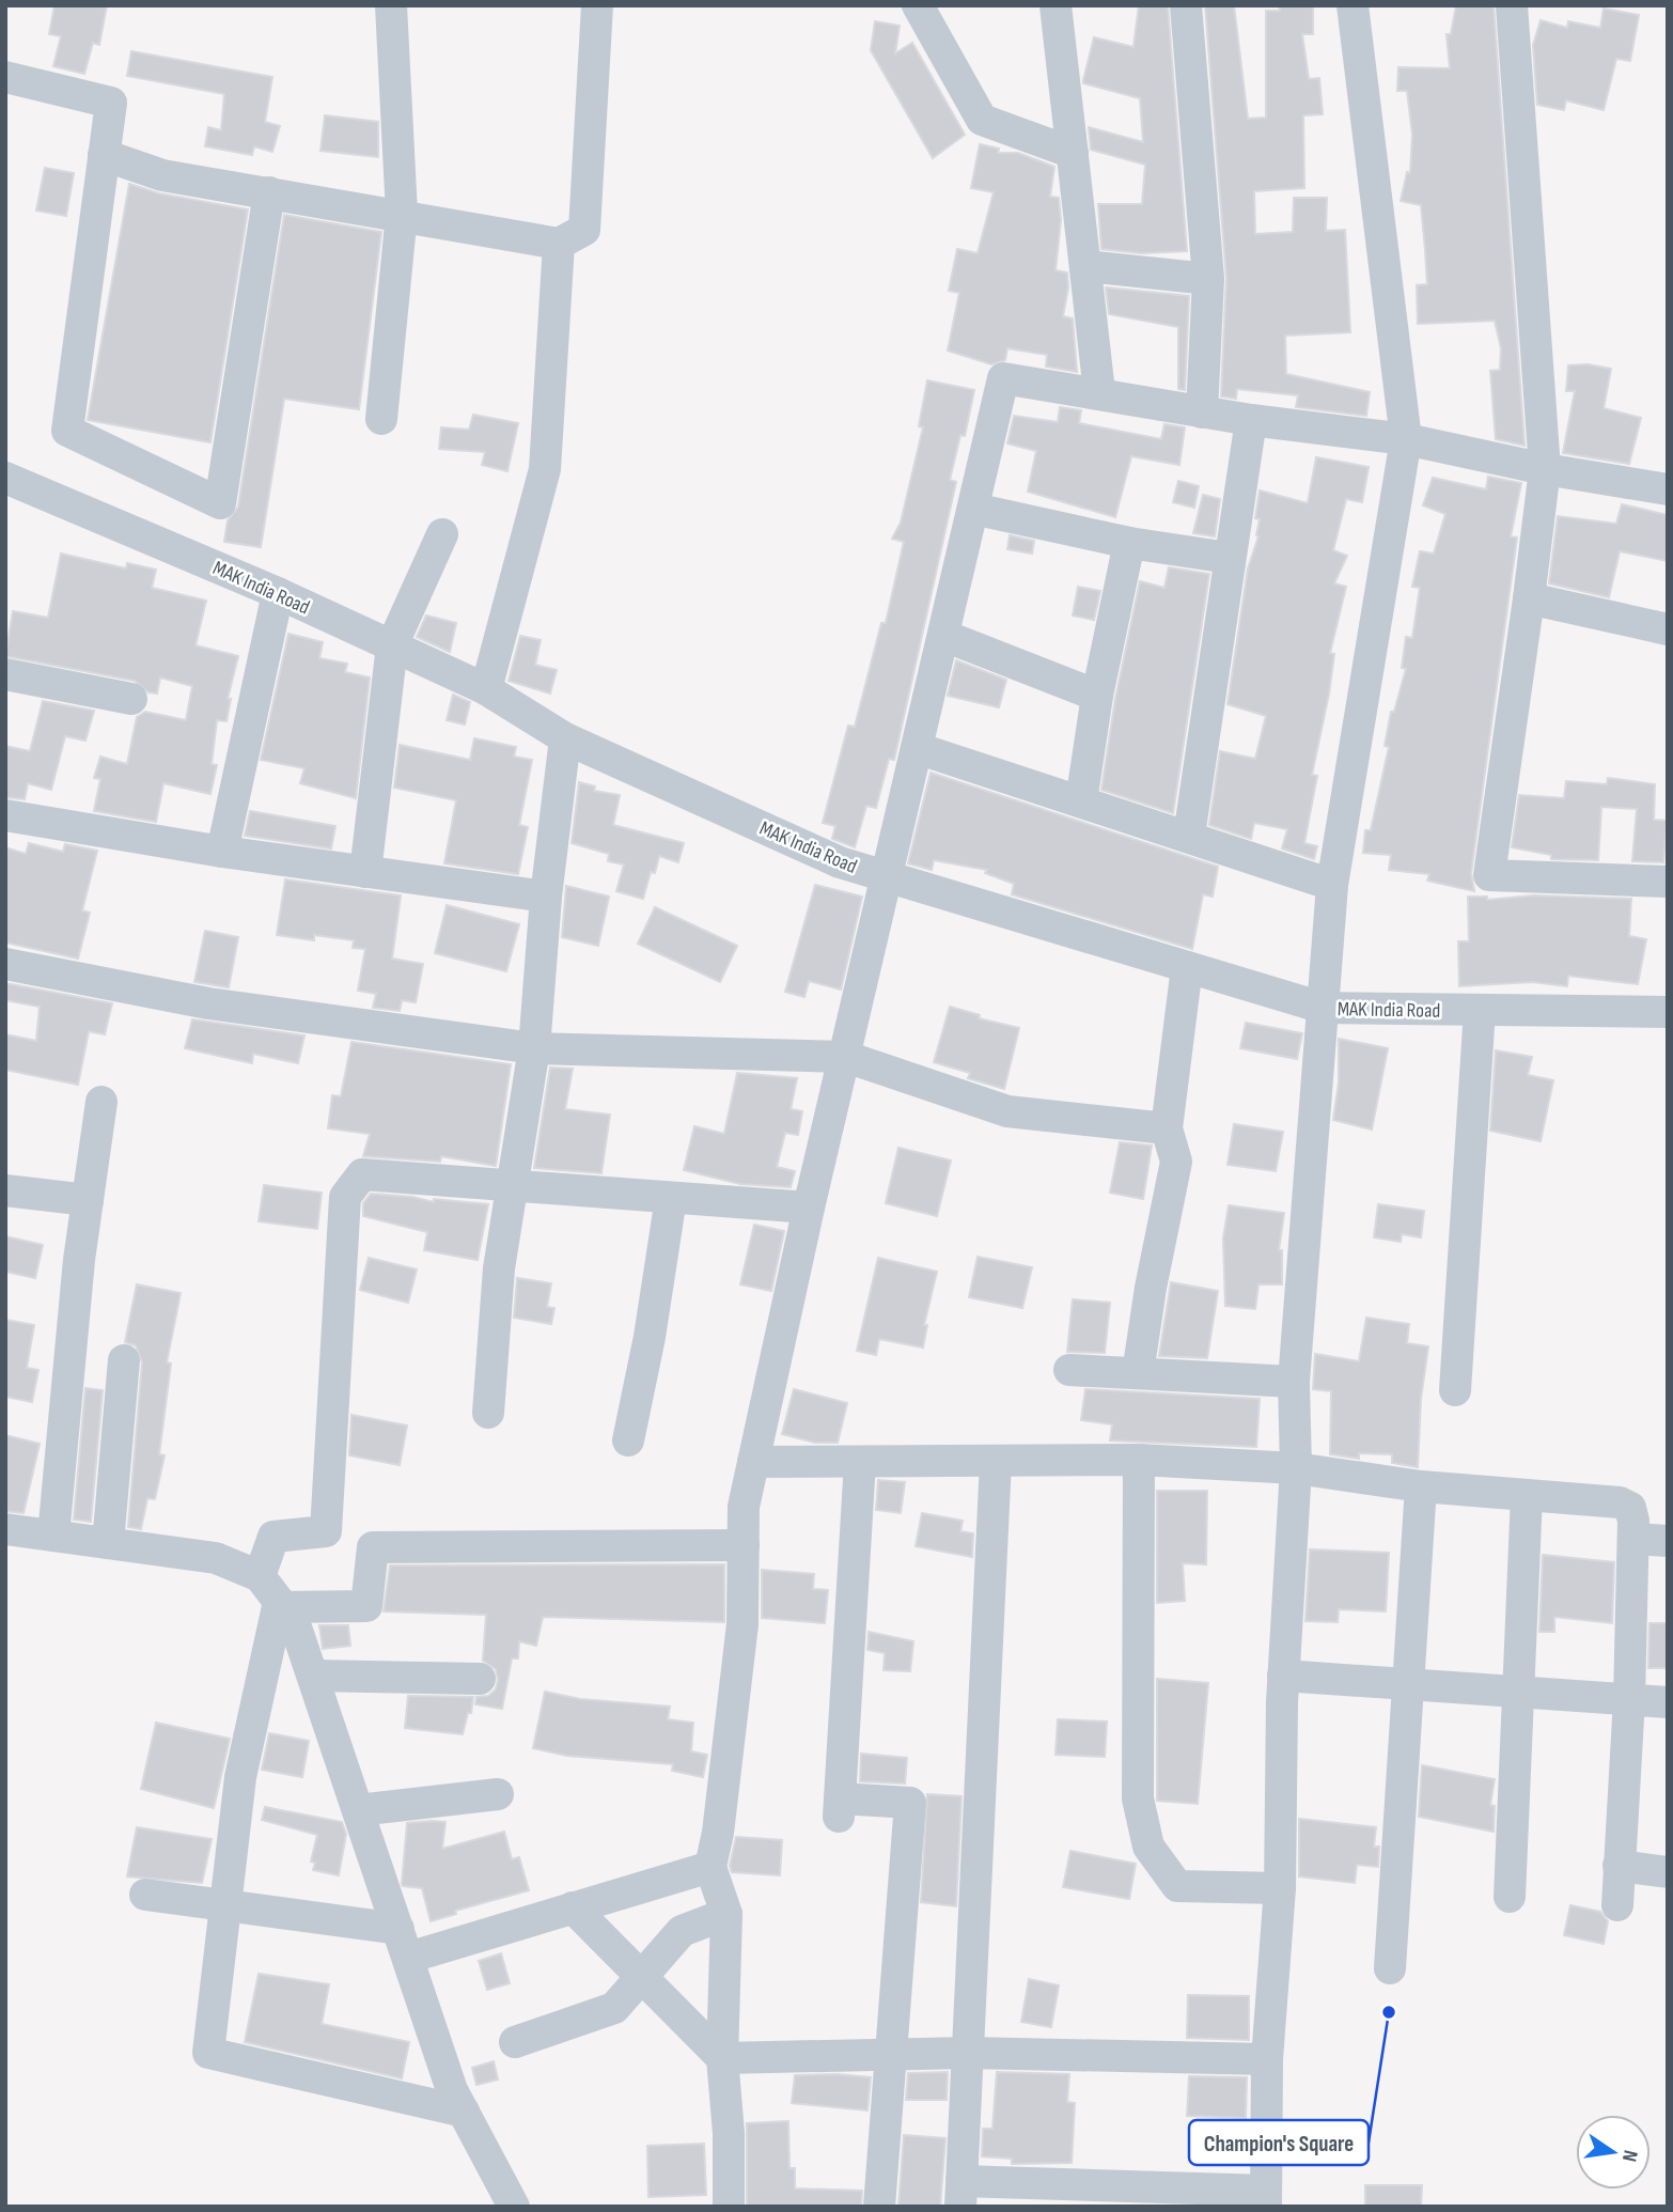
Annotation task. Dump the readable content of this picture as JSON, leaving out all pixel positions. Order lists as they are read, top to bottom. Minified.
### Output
{"streets":{"street":["MAK India Road"]},"places":["Champion's Square"],"north":"right"}
